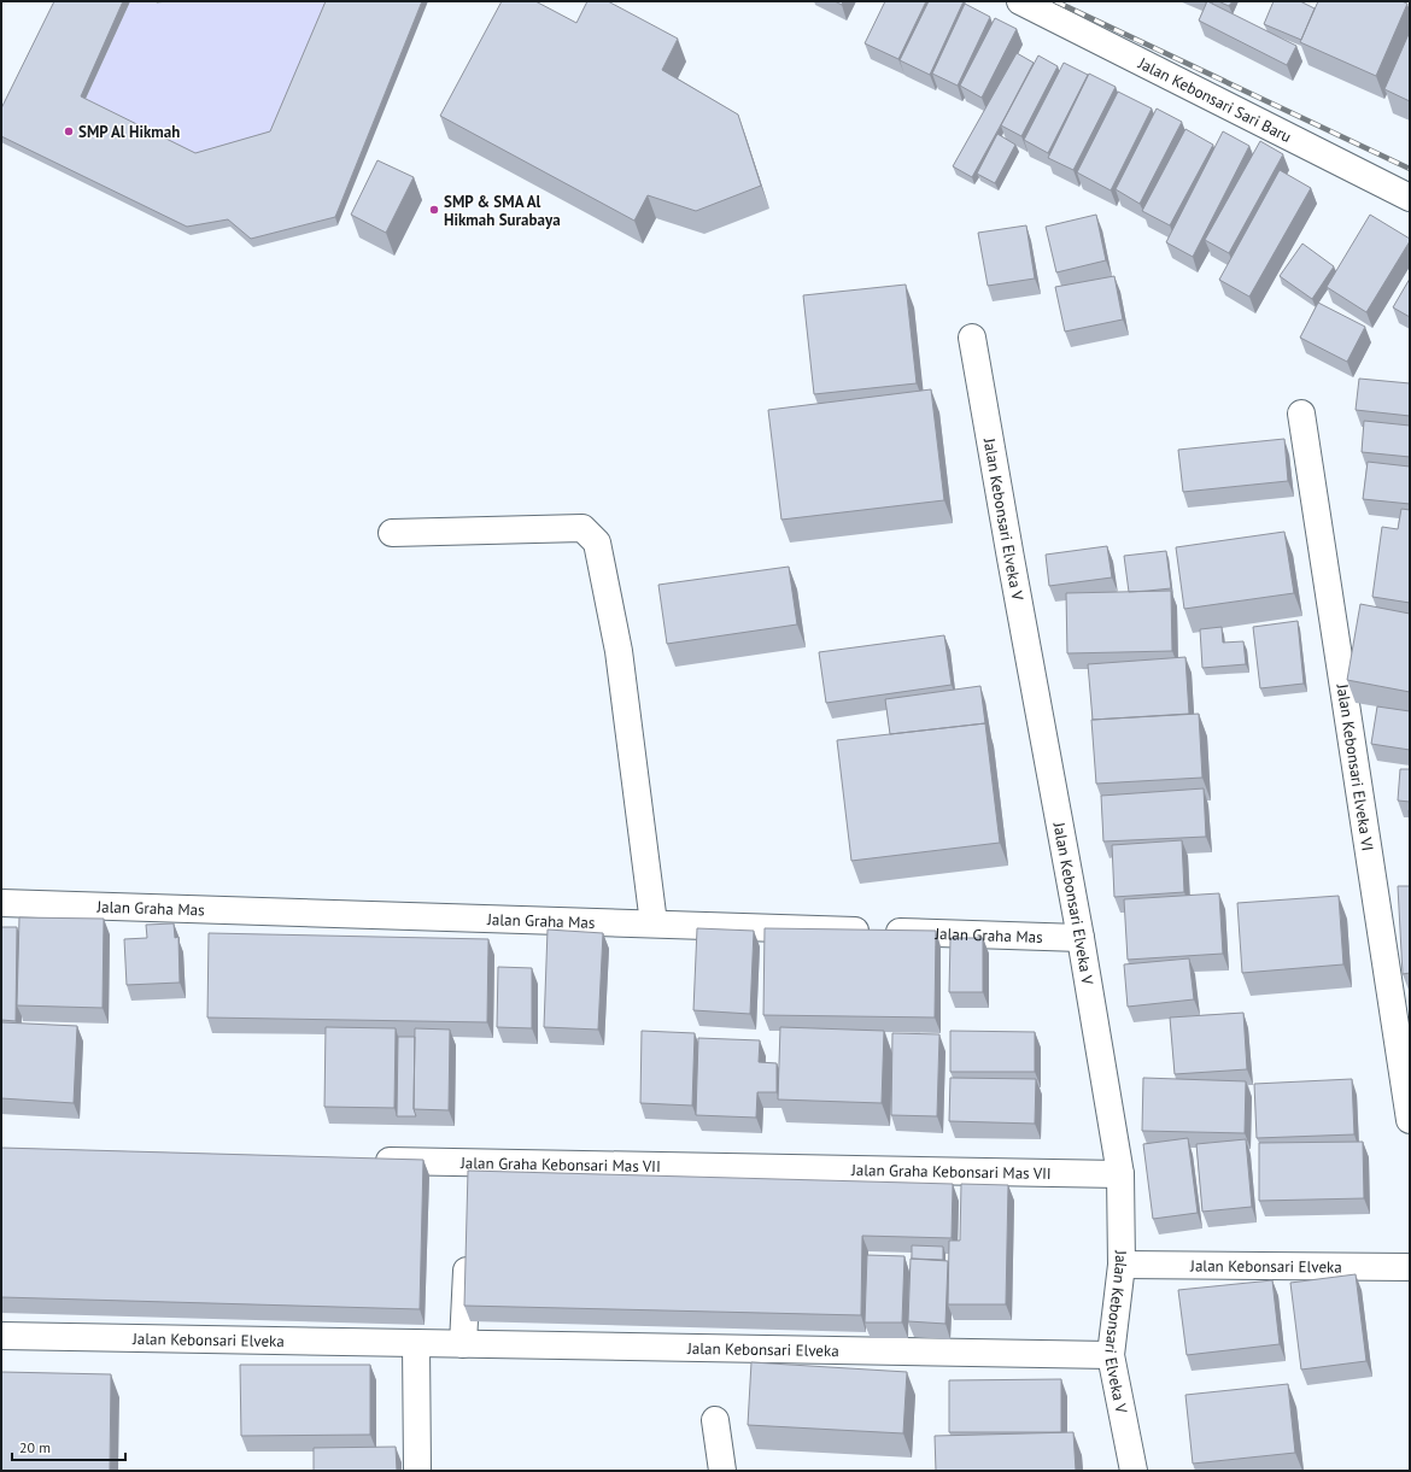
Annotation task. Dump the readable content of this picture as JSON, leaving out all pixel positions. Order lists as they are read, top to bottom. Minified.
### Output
{"streets":{"street":["Jalan Kebonsari Sari Baru","Jalan Kebonsari Elveka V","Jalan Kebonsari Elveka VI","Jalan Graha Mas","Jalan Graha Kebonsari Mas VII","Jalan Kebonsari Elveka"]},"crossings":[["Jalan Kebonsari Elveka V","Jalan Graha Mas"],["Jalan Kebonsari Elveka V","Jalan Graha Kebonsari Mas VII"],["Jalan Kebonsari Elveka V","Jalan Kebonsari Elveka"]],"places":["SMP Al Hikmah","SMP & SMA Al Hikmah Surabaya"],"scale_bar":"20 m"}
